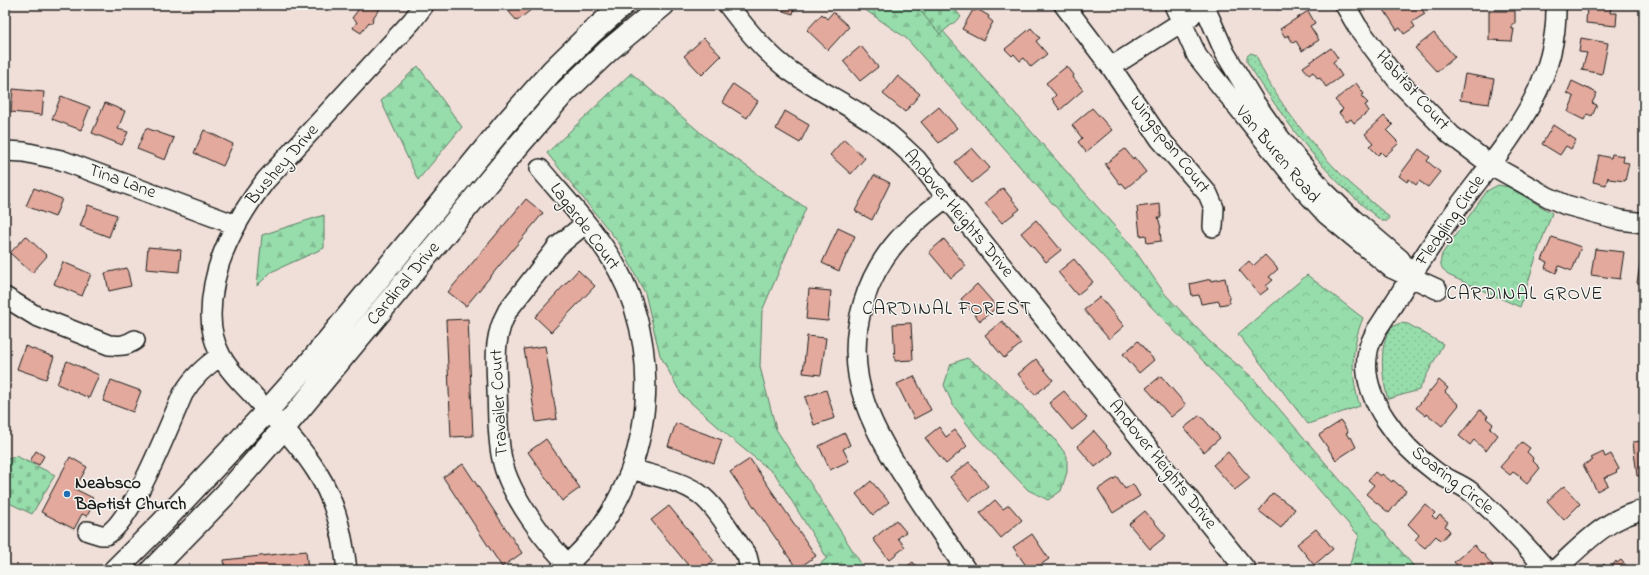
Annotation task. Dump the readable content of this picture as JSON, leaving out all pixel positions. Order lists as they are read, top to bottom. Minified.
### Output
{"streets":{"main road":["Cardinal Drive"],"street":["Habitat Court","Wingspan Court","Van Buren Road","Bushey Drive","Tina Lane","Andover Heights Drive","Fledgling Circle","Lagarde Court","Travailer Court","Soaring Circle"]},"crossings":[["Habitat Court","Fledgling Circle"],["Van Buren Road","Fledgling Circle"],["Van Buren Road","Soaring Circle"],["Bushey Drive","Tina Lane"],["Bushey Drive","Cardinal Drive"],["Fledgling Circle","Soaring Circle"],["Lagarde Court","Travailer Court"]],"districts":["CARDINAL GROVE","CARDINAL FOREST"],"places":["Neabsco Baptist Church"]}
